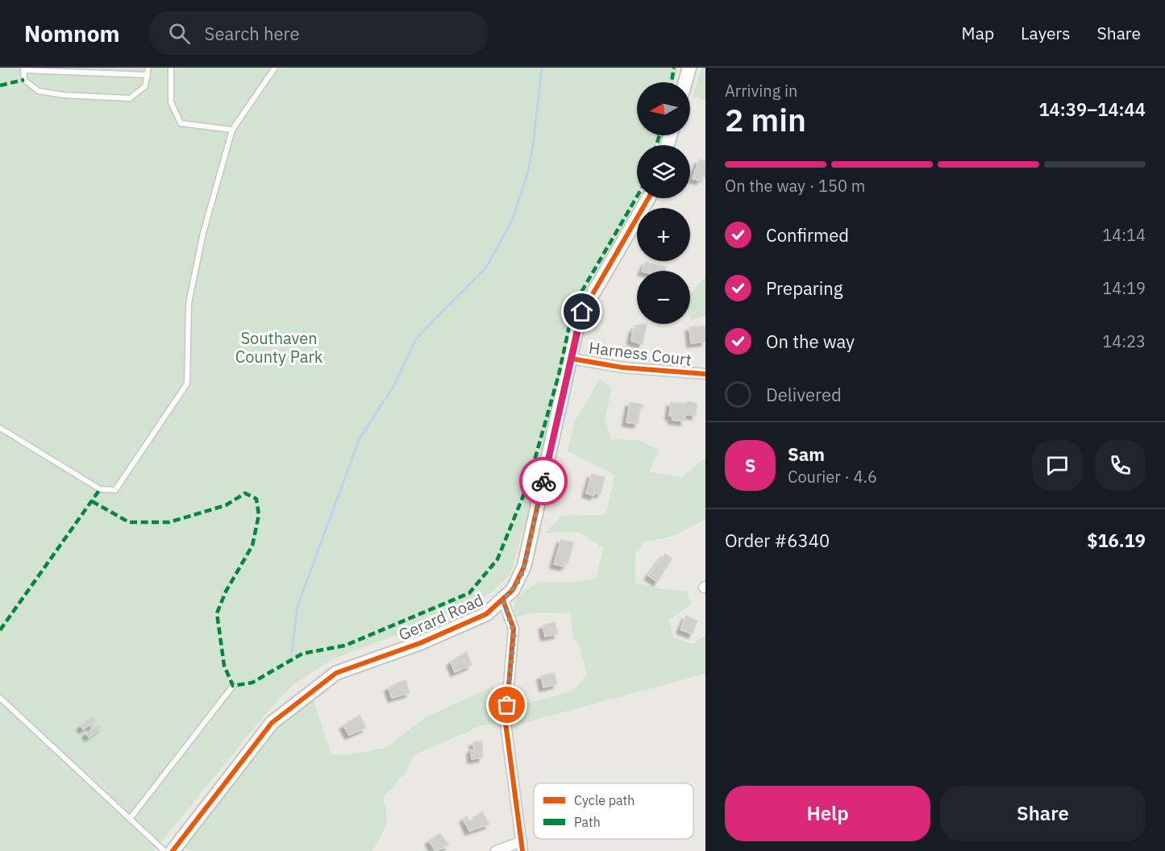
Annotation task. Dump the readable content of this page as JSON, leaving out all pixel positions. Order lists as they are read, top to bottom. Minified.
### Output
{"streets":{"street":["Harness Court","Gerard Road"]},"crossings":[["Harness Court","Gerard Road"]],"parks":["Southaven County Park"],"legend":["Cycle path","Path"],"north":"left","page":{"header":"Nomnom","search":"Search here","nav":["Map","Layers","Share"],"heading":["2 min","Arriving in","14:39–14:44"],"panel":["Sam","Courier · 4.6","Order #6340","$16.19"],"map_buttons":["+","−"],"bar":"On the way · 150 m","list":[["Confirmed","14:14"],["Preparing","14:19"],["On the way","14:23"],"Delivered"],"round":"S","buttons":["Help","Share"]}}
